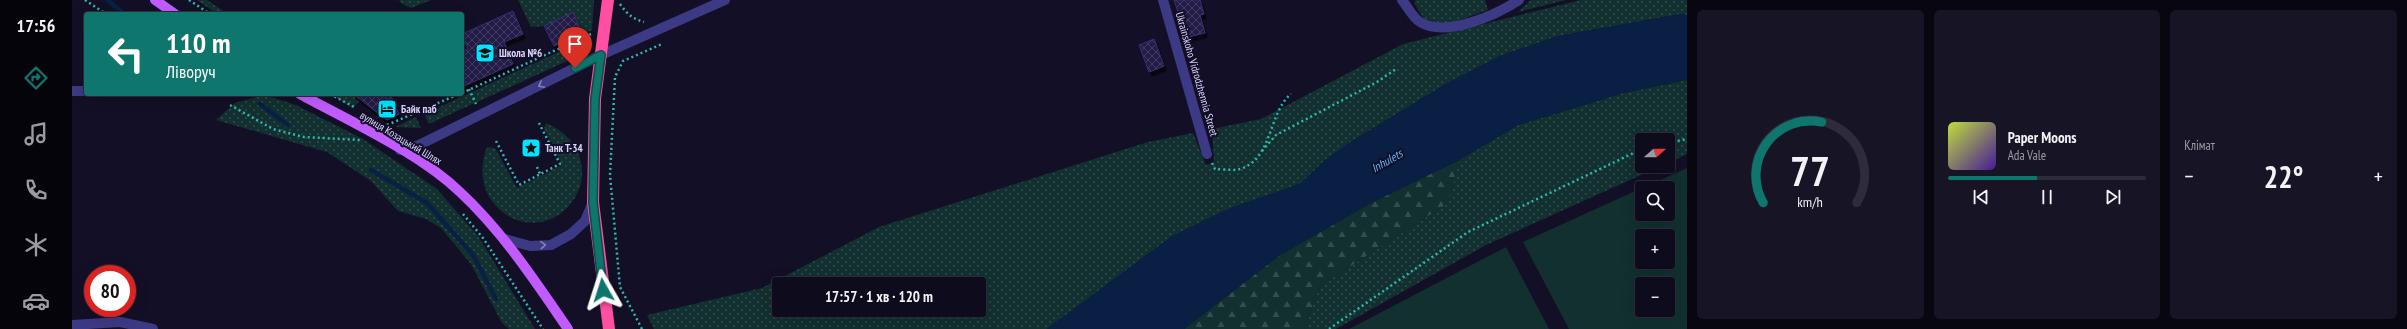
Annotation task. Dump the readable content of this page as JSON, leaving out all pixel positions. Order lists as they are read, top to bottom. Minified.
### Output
{"streets":{"main road":["вулиця Козацький Шлях"],"street":["Ukrainskoho Vidrodzhennia Street"]},"water":["Inhulets"],"places":{"school or university":["Школа №6"],"hotel":["Байк паб"],"place":["Танк Т-34"]},"north":"right","page":{"tabs":"17:56","tile":"Клімат","turn":["110 m","Ліворуч"],"song":["Paper Moons","Ada Vale"],"map_buttons":["+","−"],"heat":["−","22°","+"],"limit":"80","trip":"17:57 · 1 хв · 120 m","gauge":["77","km/h"]}}
